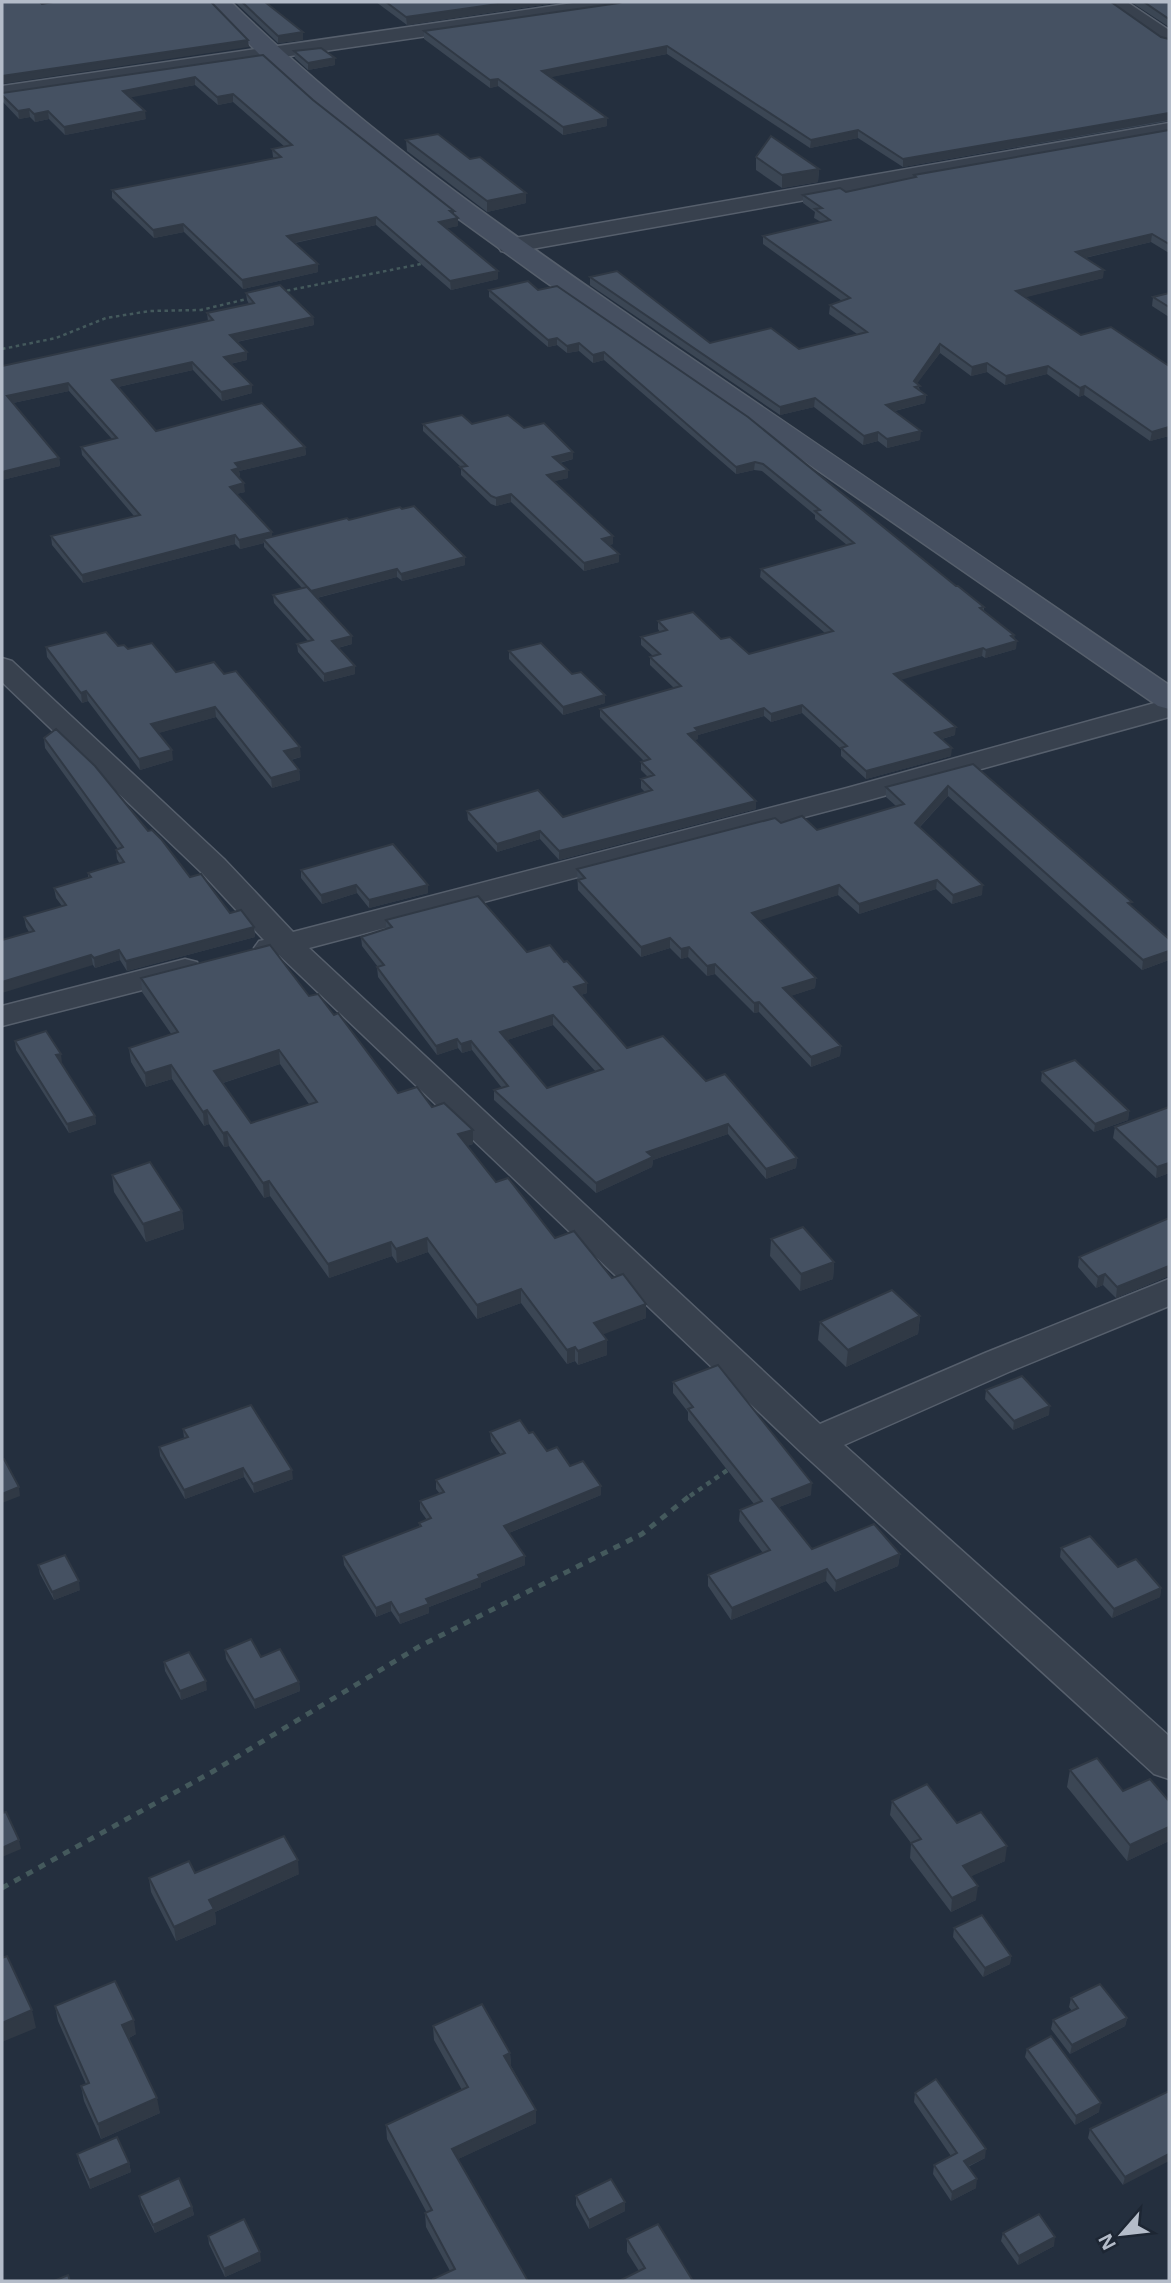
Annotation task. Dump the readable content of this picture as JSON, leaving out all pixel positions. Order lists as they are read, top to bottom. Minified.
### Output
{"north":"bottom left"}
